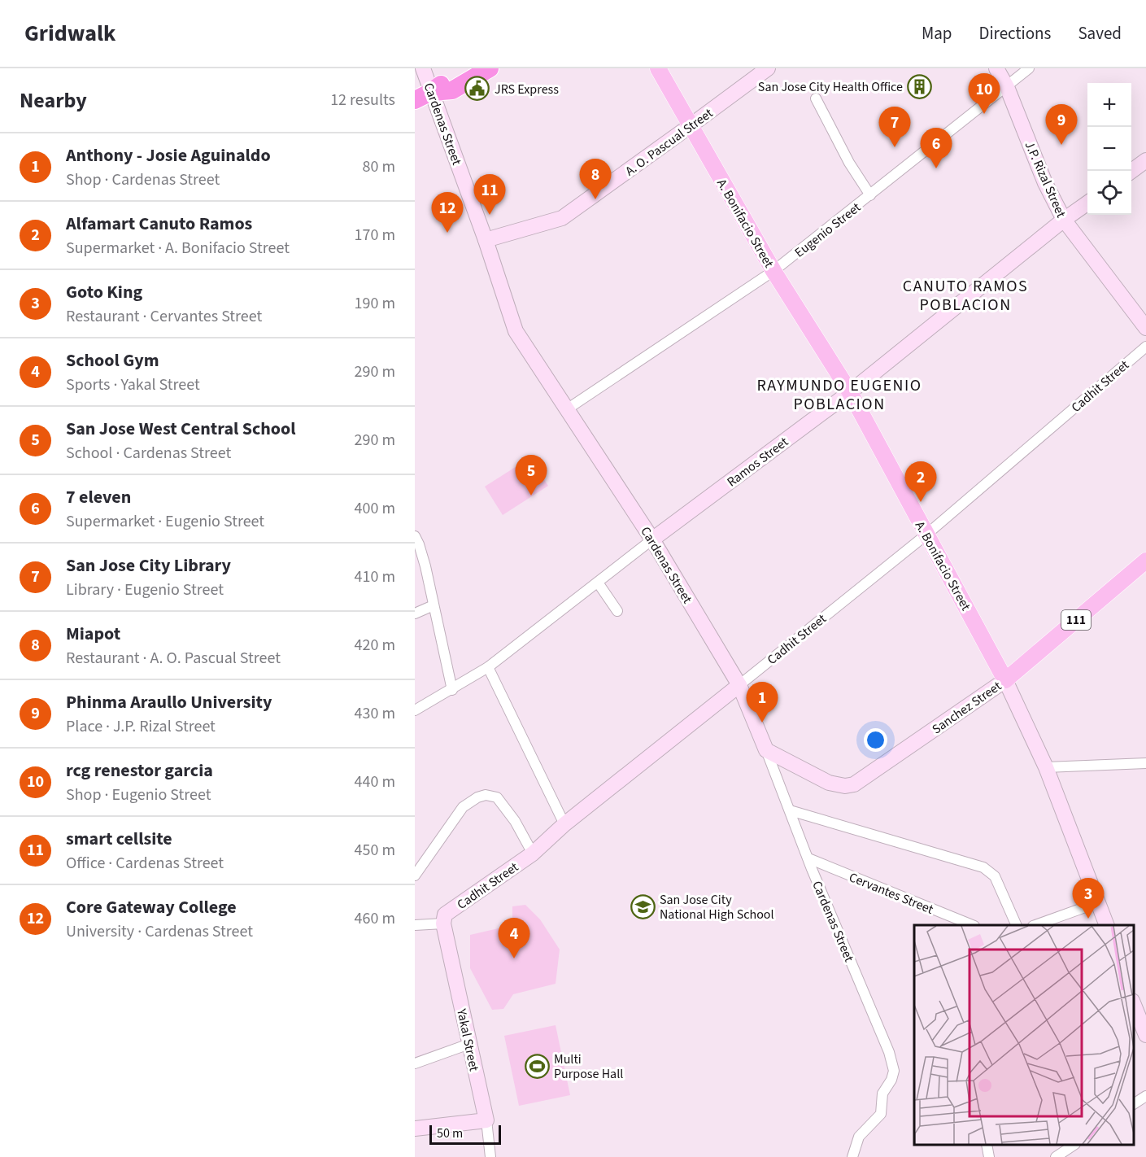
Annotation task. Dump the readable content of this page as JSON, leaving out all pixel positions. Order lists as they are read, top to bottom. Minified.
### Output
{"streets":{"main road":["A. Bonifacio Street","111","Sanchez Street"],"street":["Cardenas Street","A. O. Pascual Street","J.P. Rizal Street","Eugenio Street","Cadhit Street","Ramos Street","Cervantes Street","Yakal Street"]},"crossings":[["Cardenas Street","A. O. Pascual Street"],["Cardenas Street","Eugenio Street"],["Cardenas Street","Cadhit Street"],["Cardenas Street","Ramos Street"],["Cardenas Street","Sanchez Street"],["Cardenas Street","Cervantes Street"],["A. O. Pascual Street","A. Bonifacio Street"],["J.P. Rizal Street","Eugenio Street"],["J.P. Rizal Street","Ramos Street"],["A. Bonifacio Street","Eugenio Street"],["A. Bonifacio Street","Cadhit Street"],["A. Bonifacio Street","Ramos Street"],["A. Bonifacio Street","Sanchez Street"],["Cadhit Street","Yakal Street"]],"districts":["CANUTO RAMOS POBLACION","RAYMUNDO EUGENIO POBLACION"],"places":{"building":["San Jose City Health Office"],"public building":["JRS Express"],"school or university":["San Jose City National High School"],"sports":["Multi Purpose Hall"]},"scale_bar":"50 m","page":{"header":"Gridwalk","nav":["Map","Directions","Saved"],"heading":["Nearby","12 results"],"pins":["10","9","7","6","8","11","12","5","2","1","3","4"],"map_buttons":["+","−"],"list":[{"mark":"1","name":"Anthony - Josie Aguinaldo","note":"Shop · Cardenas Street","value":"80 m"},{"mark":"2","name":"Alfamart Canuto Ramos","note":"Supermarket · A. Bonifacio Street","value":"170 m"},{"mark":"3","name":"Goto King","note":"Restaurant · Cervantes Street","value":"190 m"},{"mark":"4","name":"School Gym","note":"Sports · Yakal Street","value":"290 m"},{"mark":"5","name":"San Jose West Central School","note":"School · Cardenas Street","value":"290 m"},{"mark":"6","name":"7 eleven","note":"Supermarket · Eugenio Street","value":"400 m"},{"mark":"7","name":"San Jose City Library","note":"Library · Eugenio Street","value":"410 m"},{"mark":"8","name":"Miapot","note":"Restaurant · A. O. Pascual Street","value":"420 m"},{"mark":"9","name":"Phinma Araullo University","note":"Place · J.P. Rizal Street","value":"430 m"},{"mark":"10","name":"rcg renestor garcia","note":"Shop · Eugenio Street","value":"440 m"},{"mark":"11","name":"smart cellsite","note":"Office · Cardenas Street","value":"450 m"},{"mark":"12","name":"Core Gateway College","note":"University · Cardenas Street","value":"460 m"}],"scale":"50 m"}}
